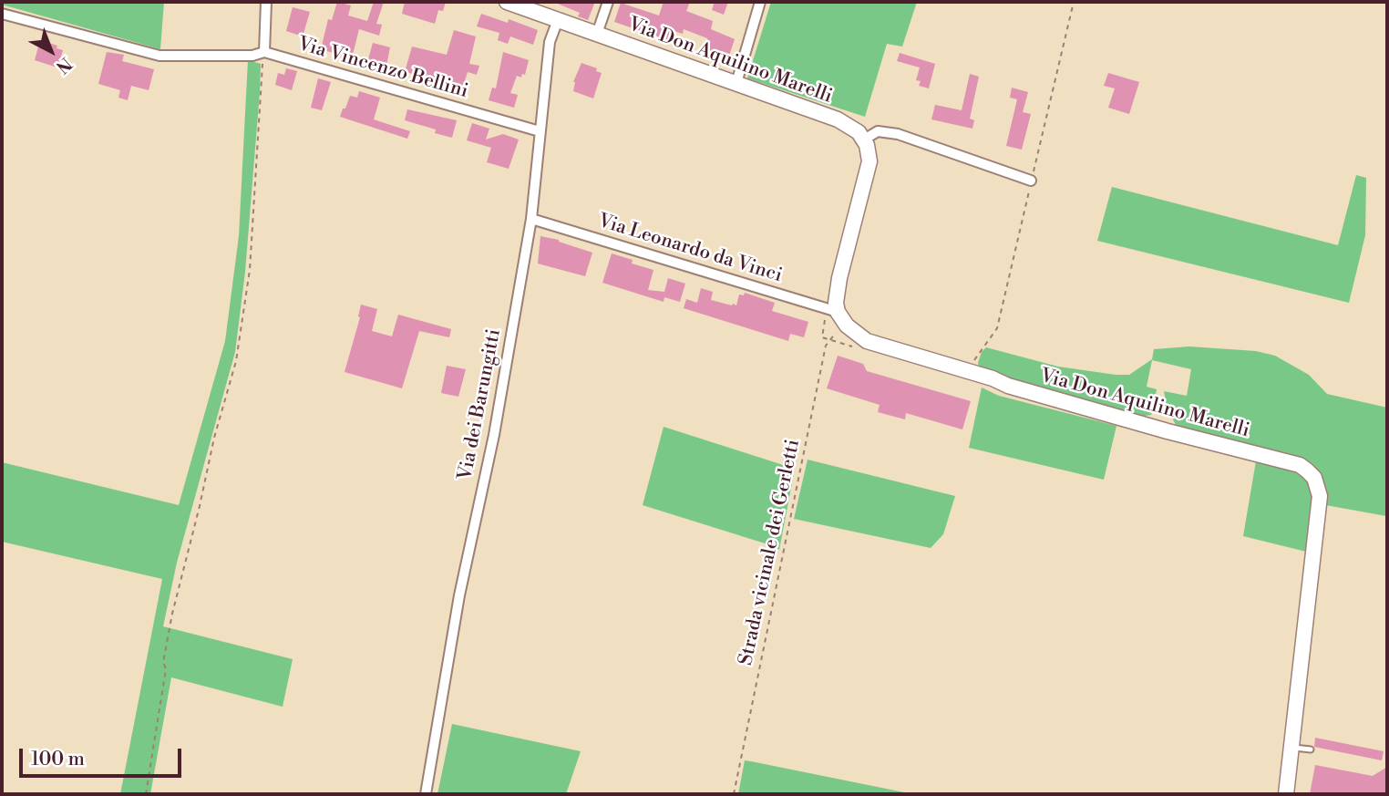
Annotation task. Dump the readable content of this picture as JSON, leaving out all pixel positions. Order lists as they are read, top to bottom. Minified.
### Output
{"streets":{"street":["Via Don Aquilino Marelli","Via Vincenzo Bellini","Via Leonardo da Vinci","Via dei Barungitti"],"path":["Strada vicinale dei Gerletti"]},"crossings":[["Via Don Aquilino Marelli","Via Leonardo da Vinci"],["Via Don Aquilino Marelli","Via dei Barungitti"],["Via Vincenzo Bellini","Via dei Barungitti"],["Via Leonardo da Vinci","Via dei Barungitti"]],"scale_bar":"100 m","north":"bottom right"}
